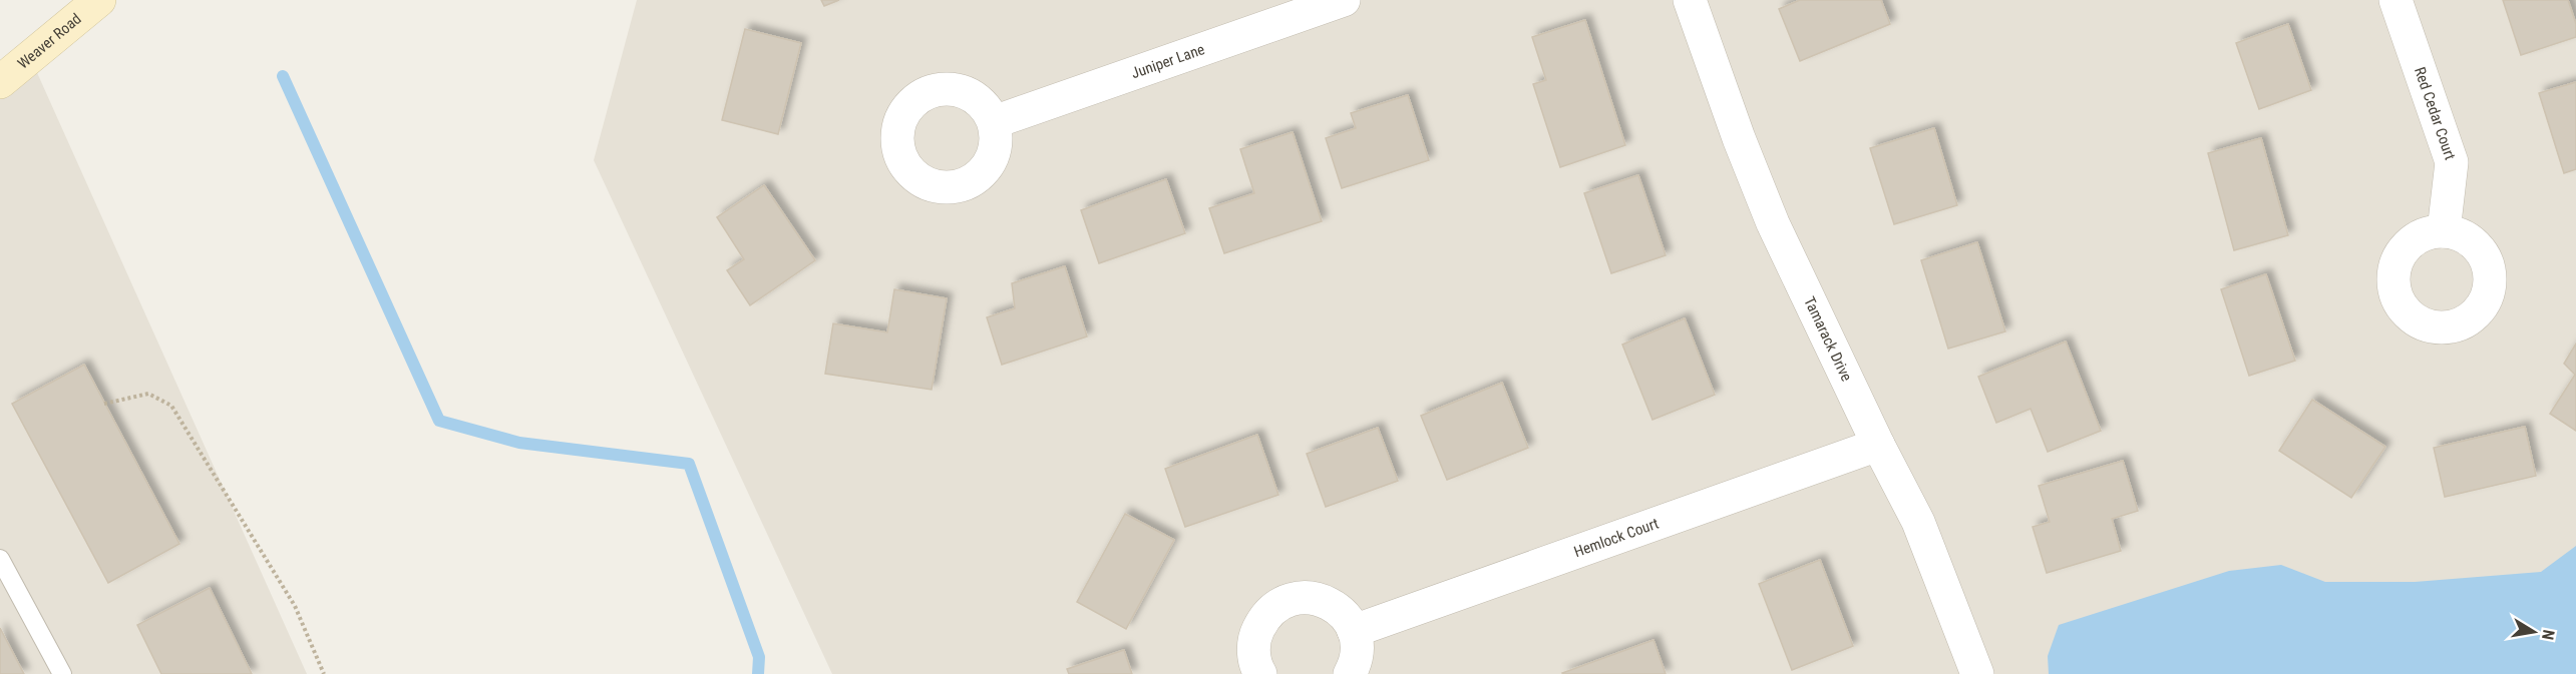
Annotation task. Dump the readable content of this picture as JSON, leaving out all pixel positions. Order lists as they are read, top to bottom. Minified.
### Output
{"streets":{"main road":["Weaver Road"],"street":["Juniper Lane","Red Cedar Court","Tamarack Drive","Hemlock Court"]},"crossings":[["Tamarack Drive","Hemlock Court"]],"north":"right"}
